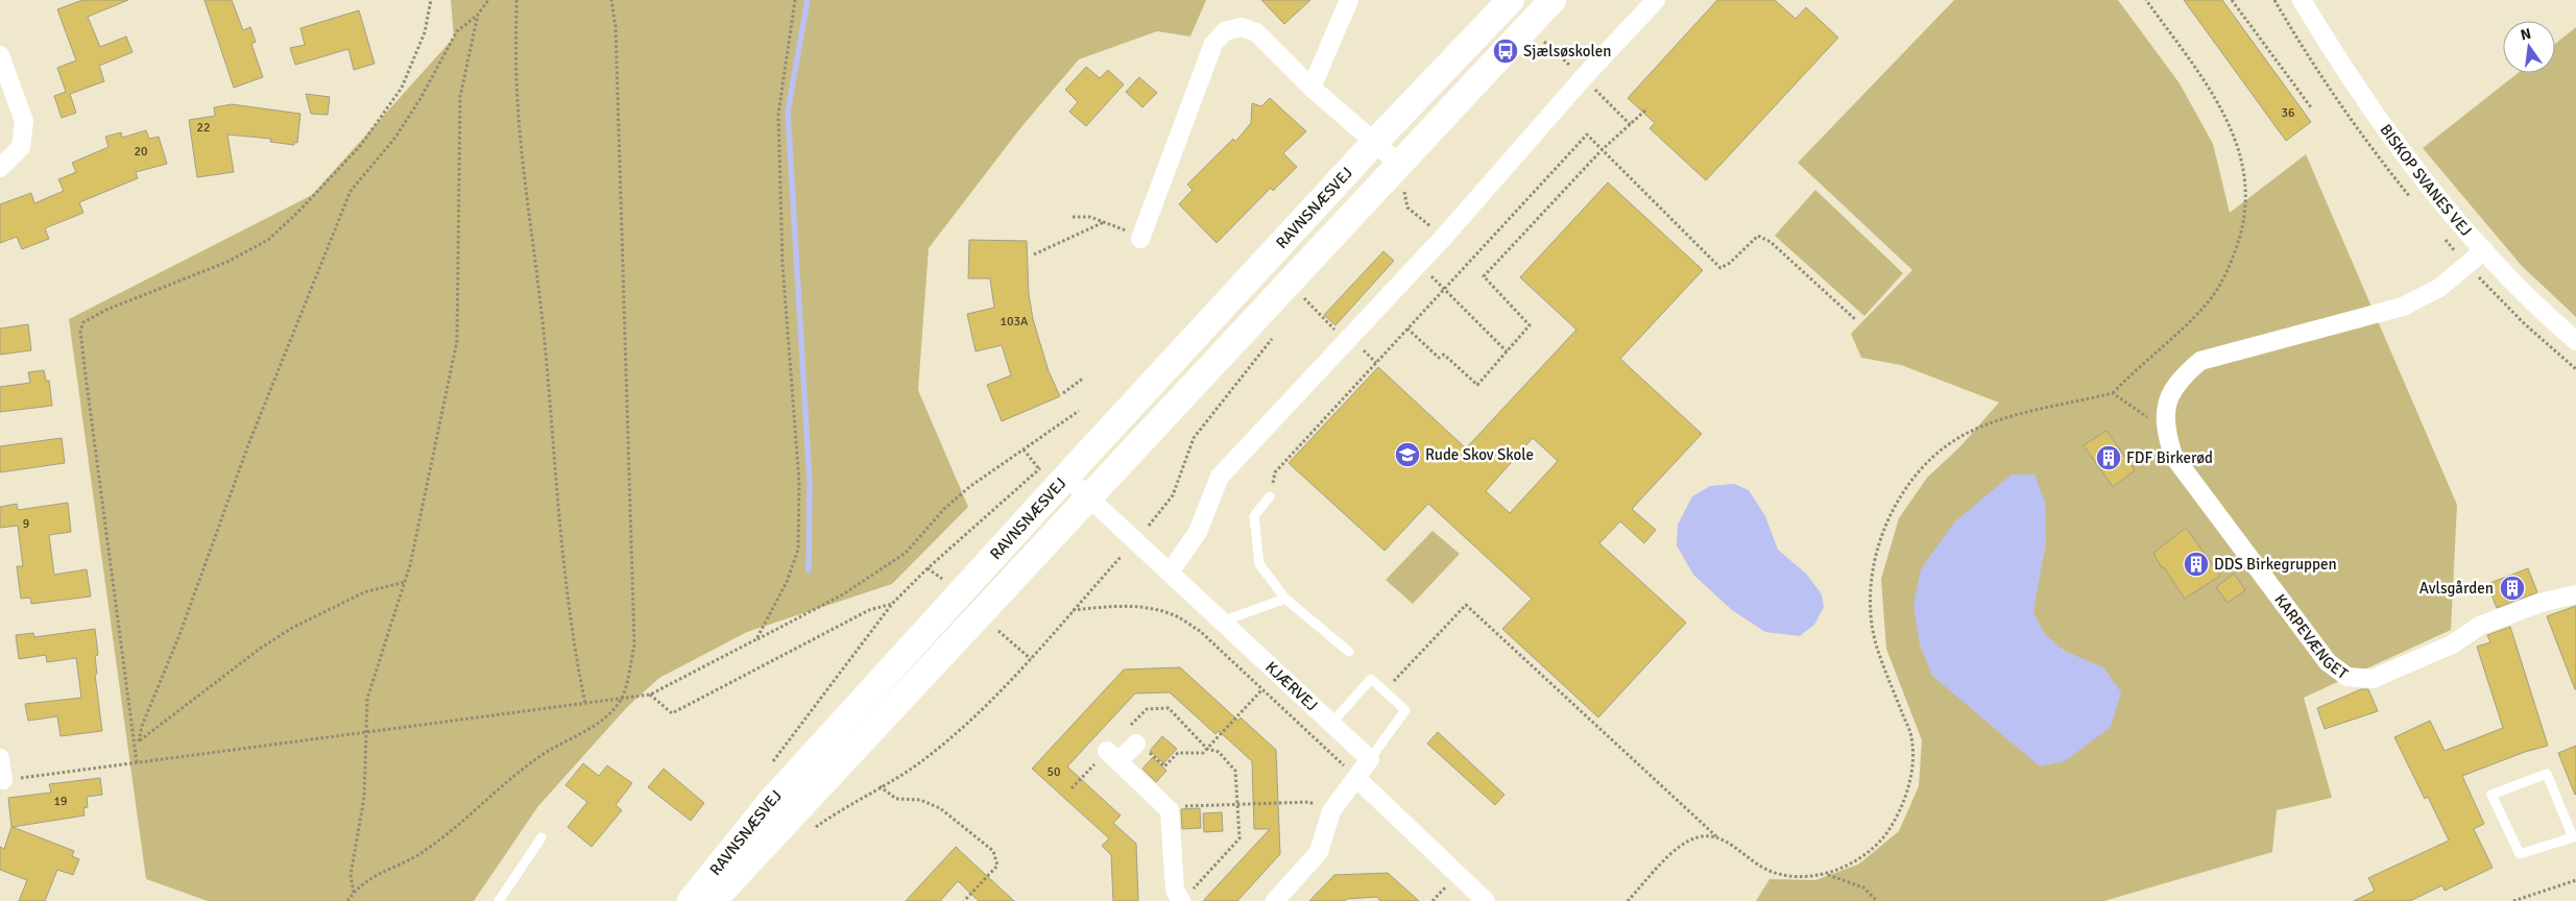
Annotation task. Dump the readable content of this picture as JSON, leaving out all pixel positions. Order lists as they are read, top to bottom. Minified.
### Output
{"streets":{"main road":["RAVNSNÆSVEJ"],"street":["BISKOP SVANES VEJ","KARPEVÆNGET","KJÆRVEJ"]},"crossings":[["BISKOP SVANES VEJ","KARPEVÆNGET"],["RAVNSNÆSVEJ","KJÆRVEJ"]],"places":{"bus stop":["Sjælsøskolen"],"school or university":["Rude Skov Skole"],"building":["FDF Birkerød","DDS Birkegruppen","Avlsgården"]},"house_numbers":["36","22","20","103A","9","50","19"],"north":"top"}
